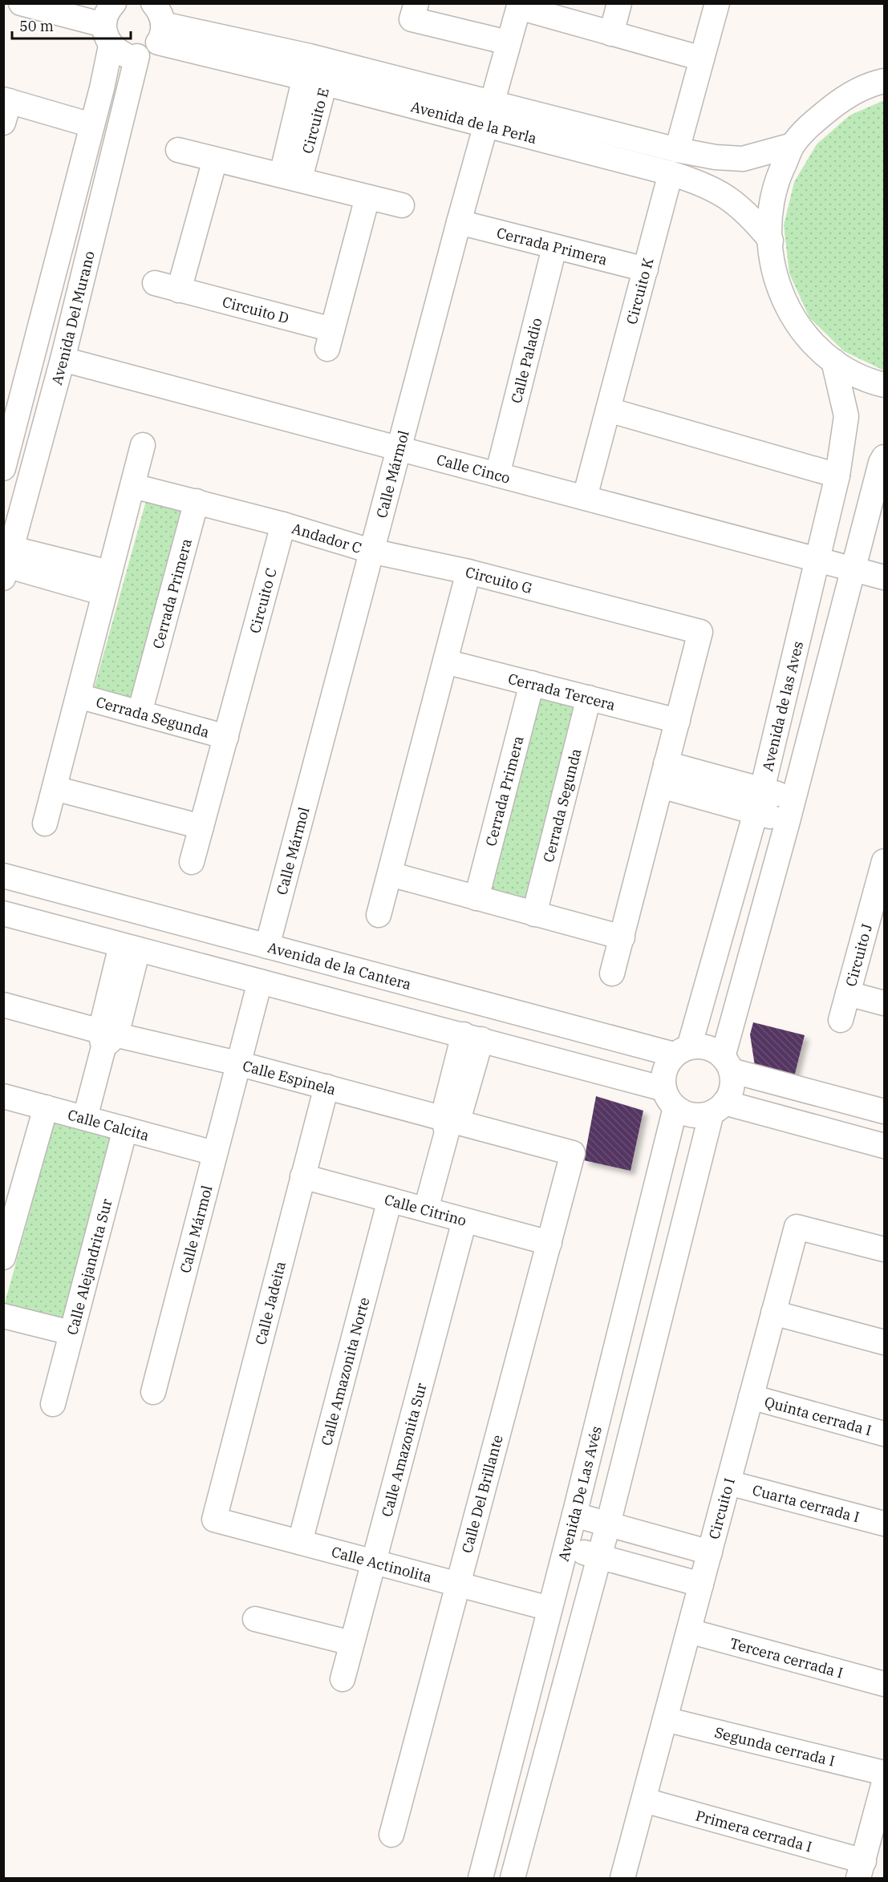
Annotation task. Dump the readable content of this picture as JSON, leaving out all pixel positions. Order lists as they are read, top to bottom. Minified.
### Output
{"streets":{"street":["Circuito E","Avenida de la Perla","Cerrada Primera","Circuito K","Circuito D","Avenida Del Murano","Calle Paladio","Calle Cinco","Calle Mármol","Andador C","Circuito G","Circuito C","Cerrada Tercera","Avenida de las Aves","Cerrada Segunda","Circuito J","Avenida de la Cantera","Calle Espinela","Calle Calcita","Calle Citrino","Calle Alejandrita Sur","Calle Jadeita","Calle Amazonita Norte","Quinta cerrada I","Calle Amazonita Sur","Avenida De Las Avés","Calle Del Brillante","Cuarta cerrada I","Circuito I","Calle Actinolita","Tercera cerrada I","Segunda cerrada I","Primera cerrada I"]},"crossings":[["Circuito E","Avenida de la Perla"],["Avenida de la Perla","Circuito K"],["Avenida de la Perla","Calle Mármol"],["Cerrada Primera","Circuito K"],["Cerrada Primera","Calle Paladio"],["Cerrada Primera","Calle Mármol"],["Cerrada Primera","Cerrada Tercera"],["Cerrada Primera","Cerrada Segunda"],["Circuito K","Calle Cinco"],["Avenida Del Murano","Calle Cinco"],["Calle Paladio","Calle Cinco"],["Calle Cinco","Calle Mármol"],["Calle Cinco","Avenida de las Aves"],["Calle Mármol","Andador C"],["Calle Mármol","Avenida de la Cantera"],["Calle Mármol","Calle Espinela"],["Calle Mármol","Calle Calcita"],["Andador C","Circuito G"],["Andador C","Circuito C"],["Circuito G","Cerrada Tercera"],["Circuito C","Cerrada Segunda"],["Cerrada Tercera","Cerrada Segunda"],["Avenida de las Aves","Avenida de la Cantera"],["Avenida de las Aves","Avenida De Las Avés"],["Avenida de la Cantera","Avenida De Las Avés"],["Calle Espinela","Calle Jadeita"],["Calle Espinela","Calle Del Brillante"],["Calle Calcita","Calle Alejandrita Sur"],["Calle Citrino","Calle Jadeita"],["Calle Citrino","Calle Amazonita Norte"],["Calle Citrino","Calle Amazonita Sur"],["Calle Citrino","Calle Del Brillante"],["Calle Jadeita","Calle Actinolita"],["Calle Amazonita Norte","Calle Actinolita"],["Quinta cerrada I","Circuito I"],["Calle Amazonita Sur","Calle Actinolita"],["Avenida De Las Avés","Calle Actinolita"],["Calle Del Brillante","Calle Actinolita"],["Cuarta cerrada I","Circuito I"],["Circuito I","Tercera cerrada I"],["Circuito I","Segunda cerrada I"],["Circuito I","Primera cerrada I"]],"scale_bar":"50 m"}
